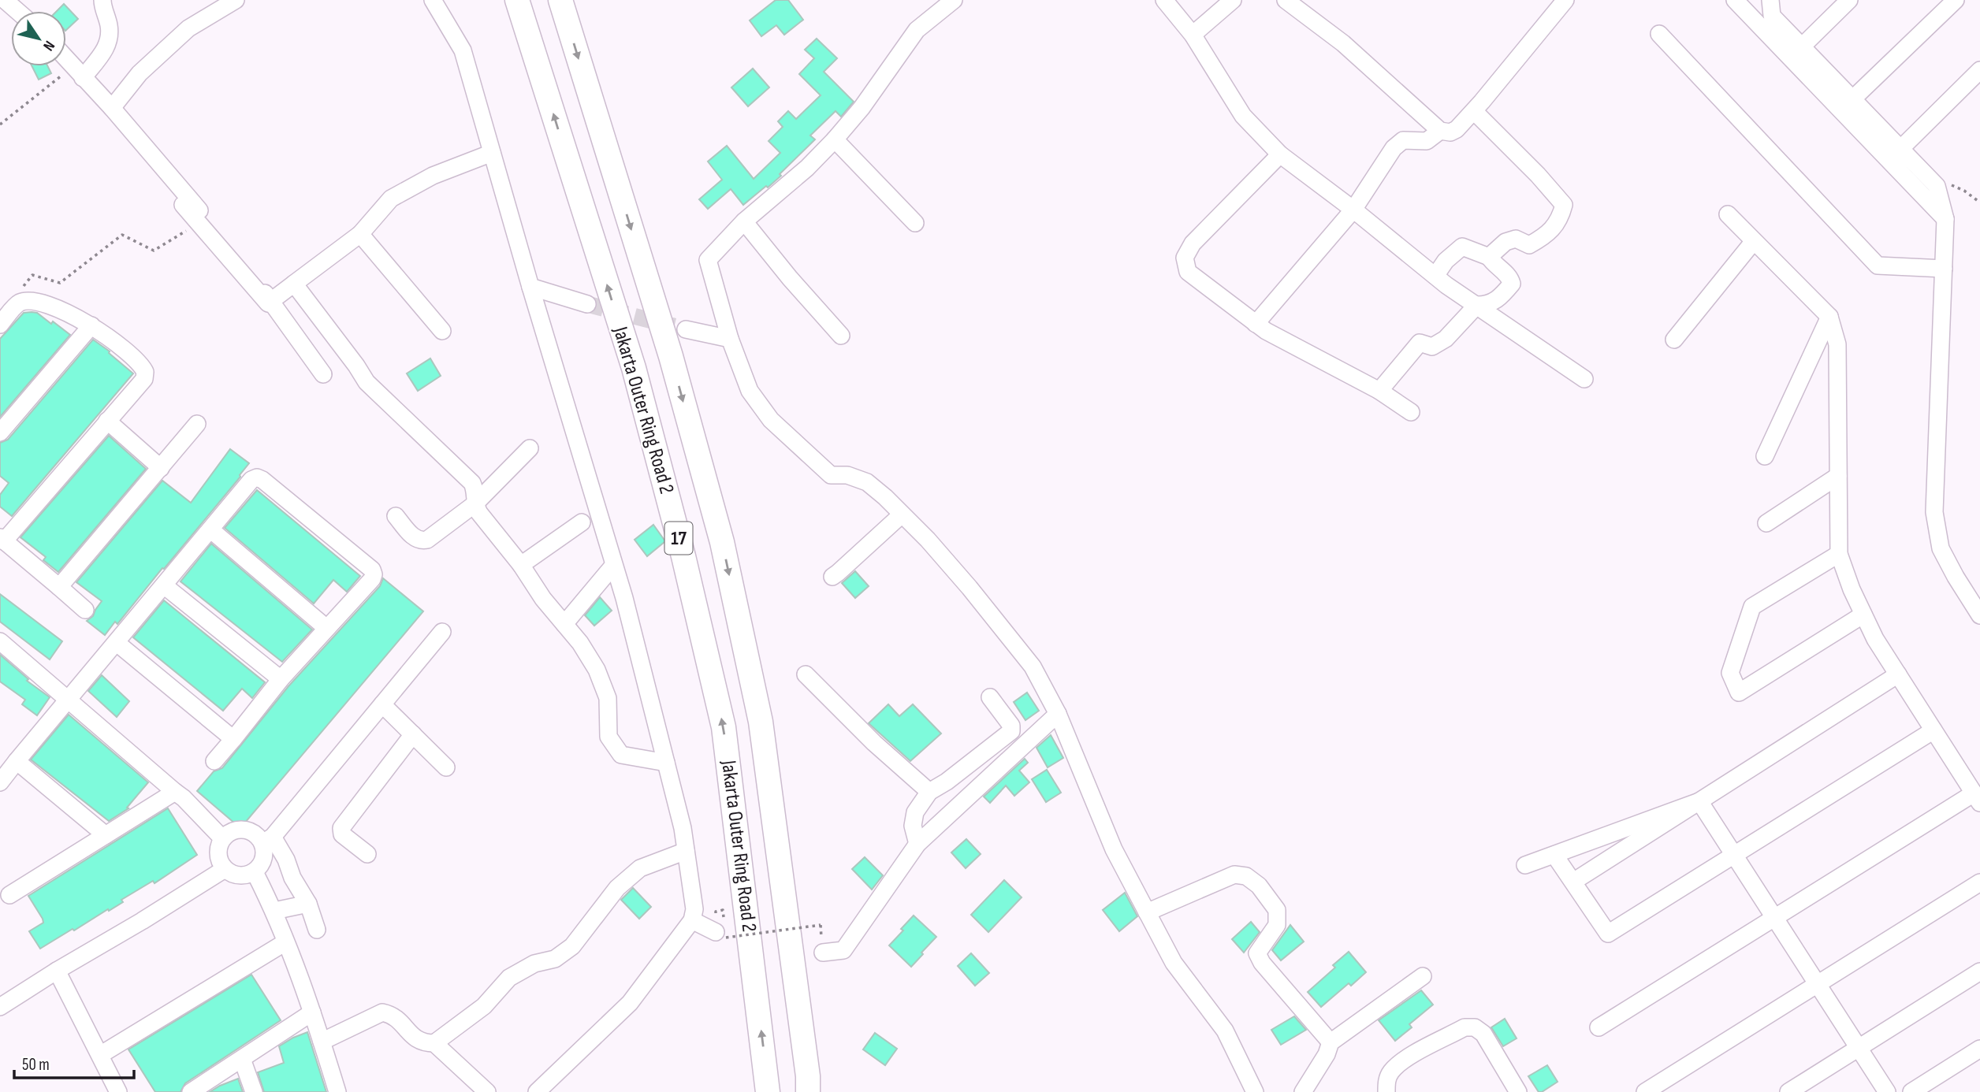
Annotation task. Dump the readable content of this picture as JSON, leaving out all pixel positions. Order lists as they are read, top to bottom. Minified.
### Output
{"streets":{"highway":["Jakarta Outer Ring Road 2","17"]},"scale_bar":"50 m","north":"bottom right"}
